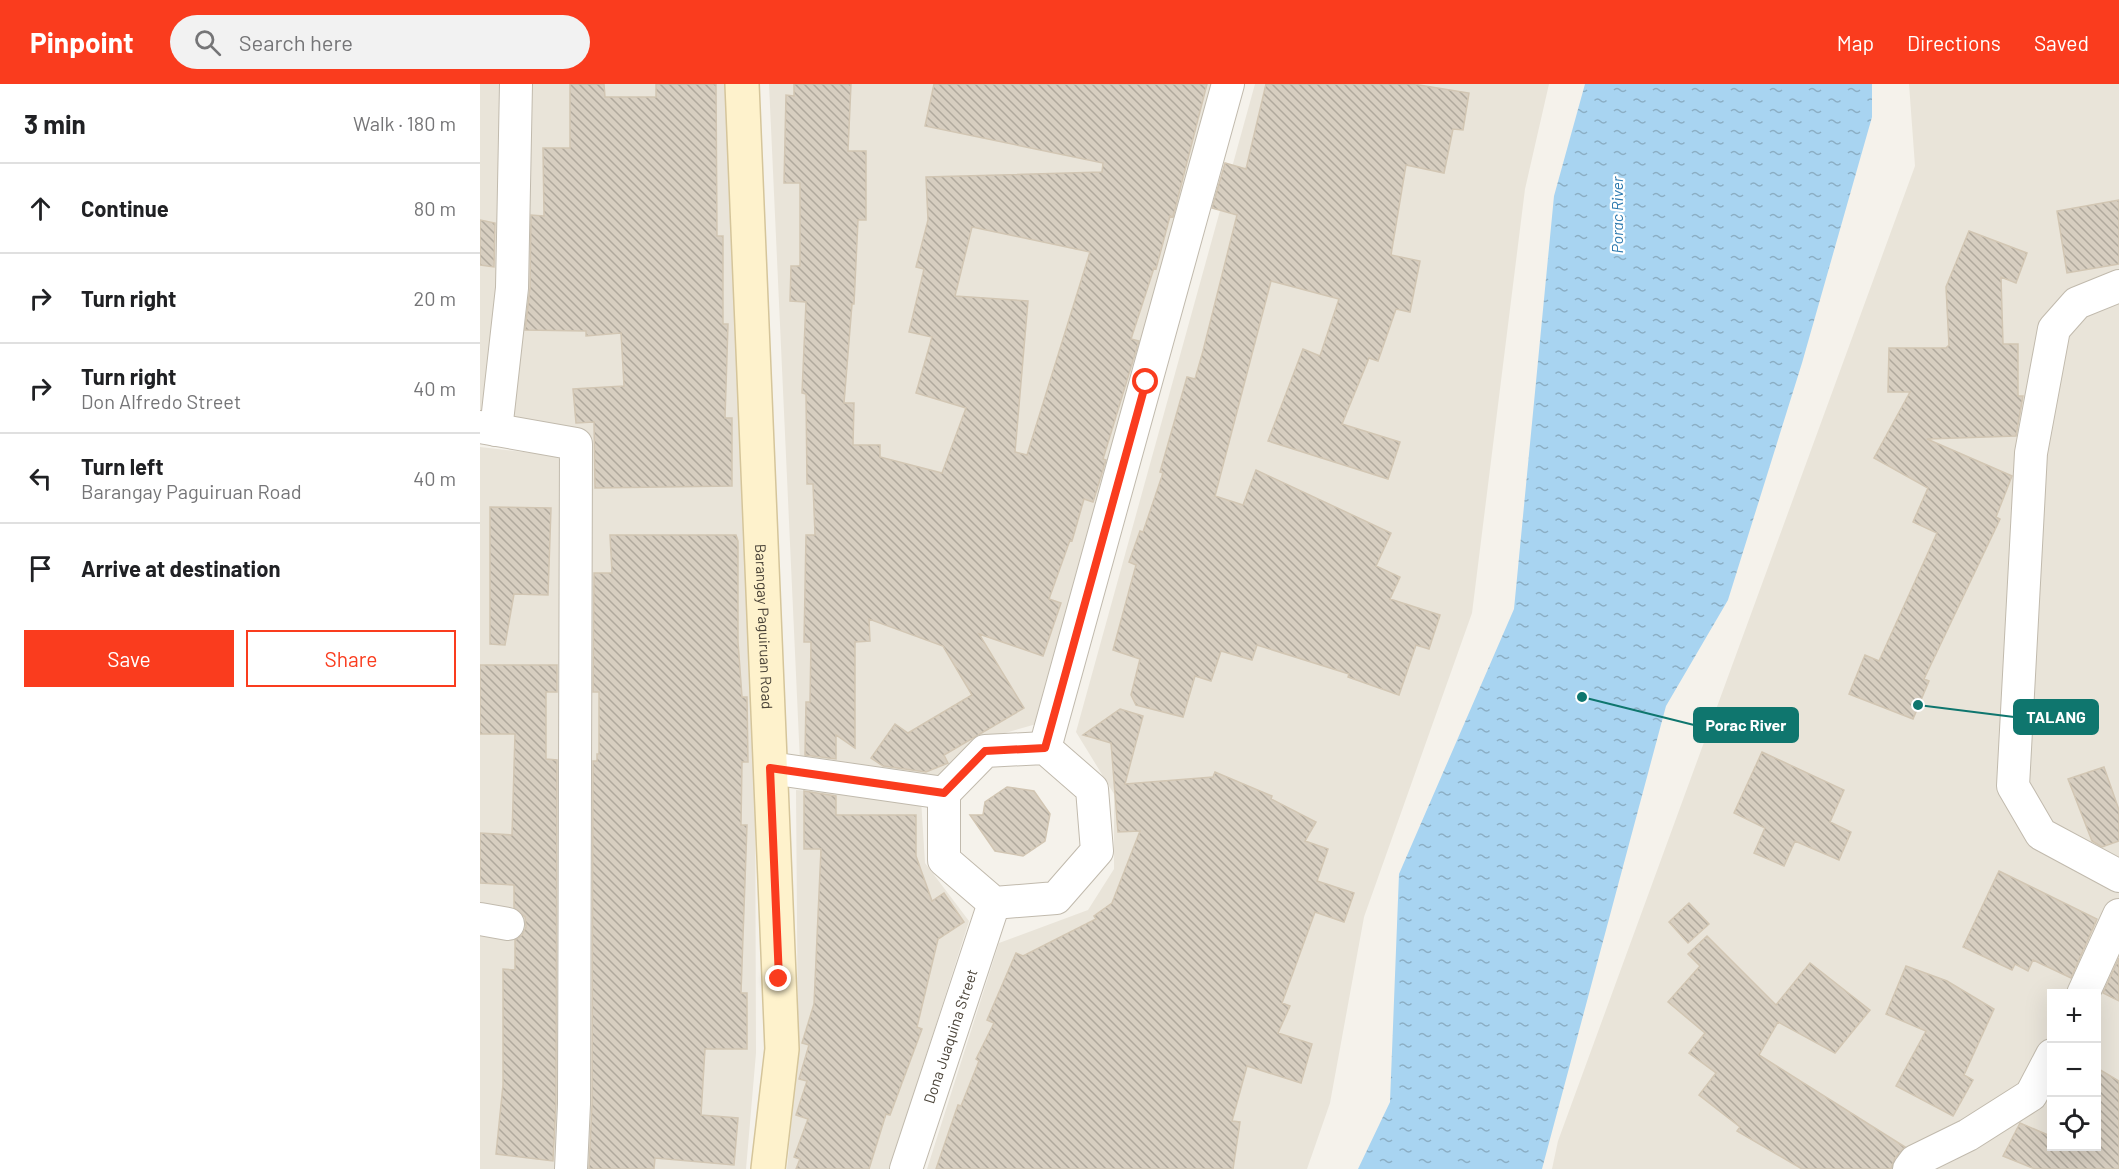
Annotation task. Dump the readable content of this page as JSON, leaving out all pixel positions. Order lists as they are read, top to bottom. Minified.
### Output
{"streets":{"street":["Barangay Paguiruan Road","Dona Juaquina Street"]},"water":["Porac River"],"places":["Porac River","TALANG"],"page":{"header":"Pinpoint","search":"Search here","nav":["Map","Directions","Saved"],"heading":["3 min","Walk · 180 m"],"list":[["Continue","80 m"],["Turn right","20 m"],["Turn right","Don Alfredo Street","40 m"],["Turn left","Barangay Paguiruan Road","40 m"],"Arrive at destination"],"buttons":["Save","Share"],"map_buttons":["+","−"]}}
